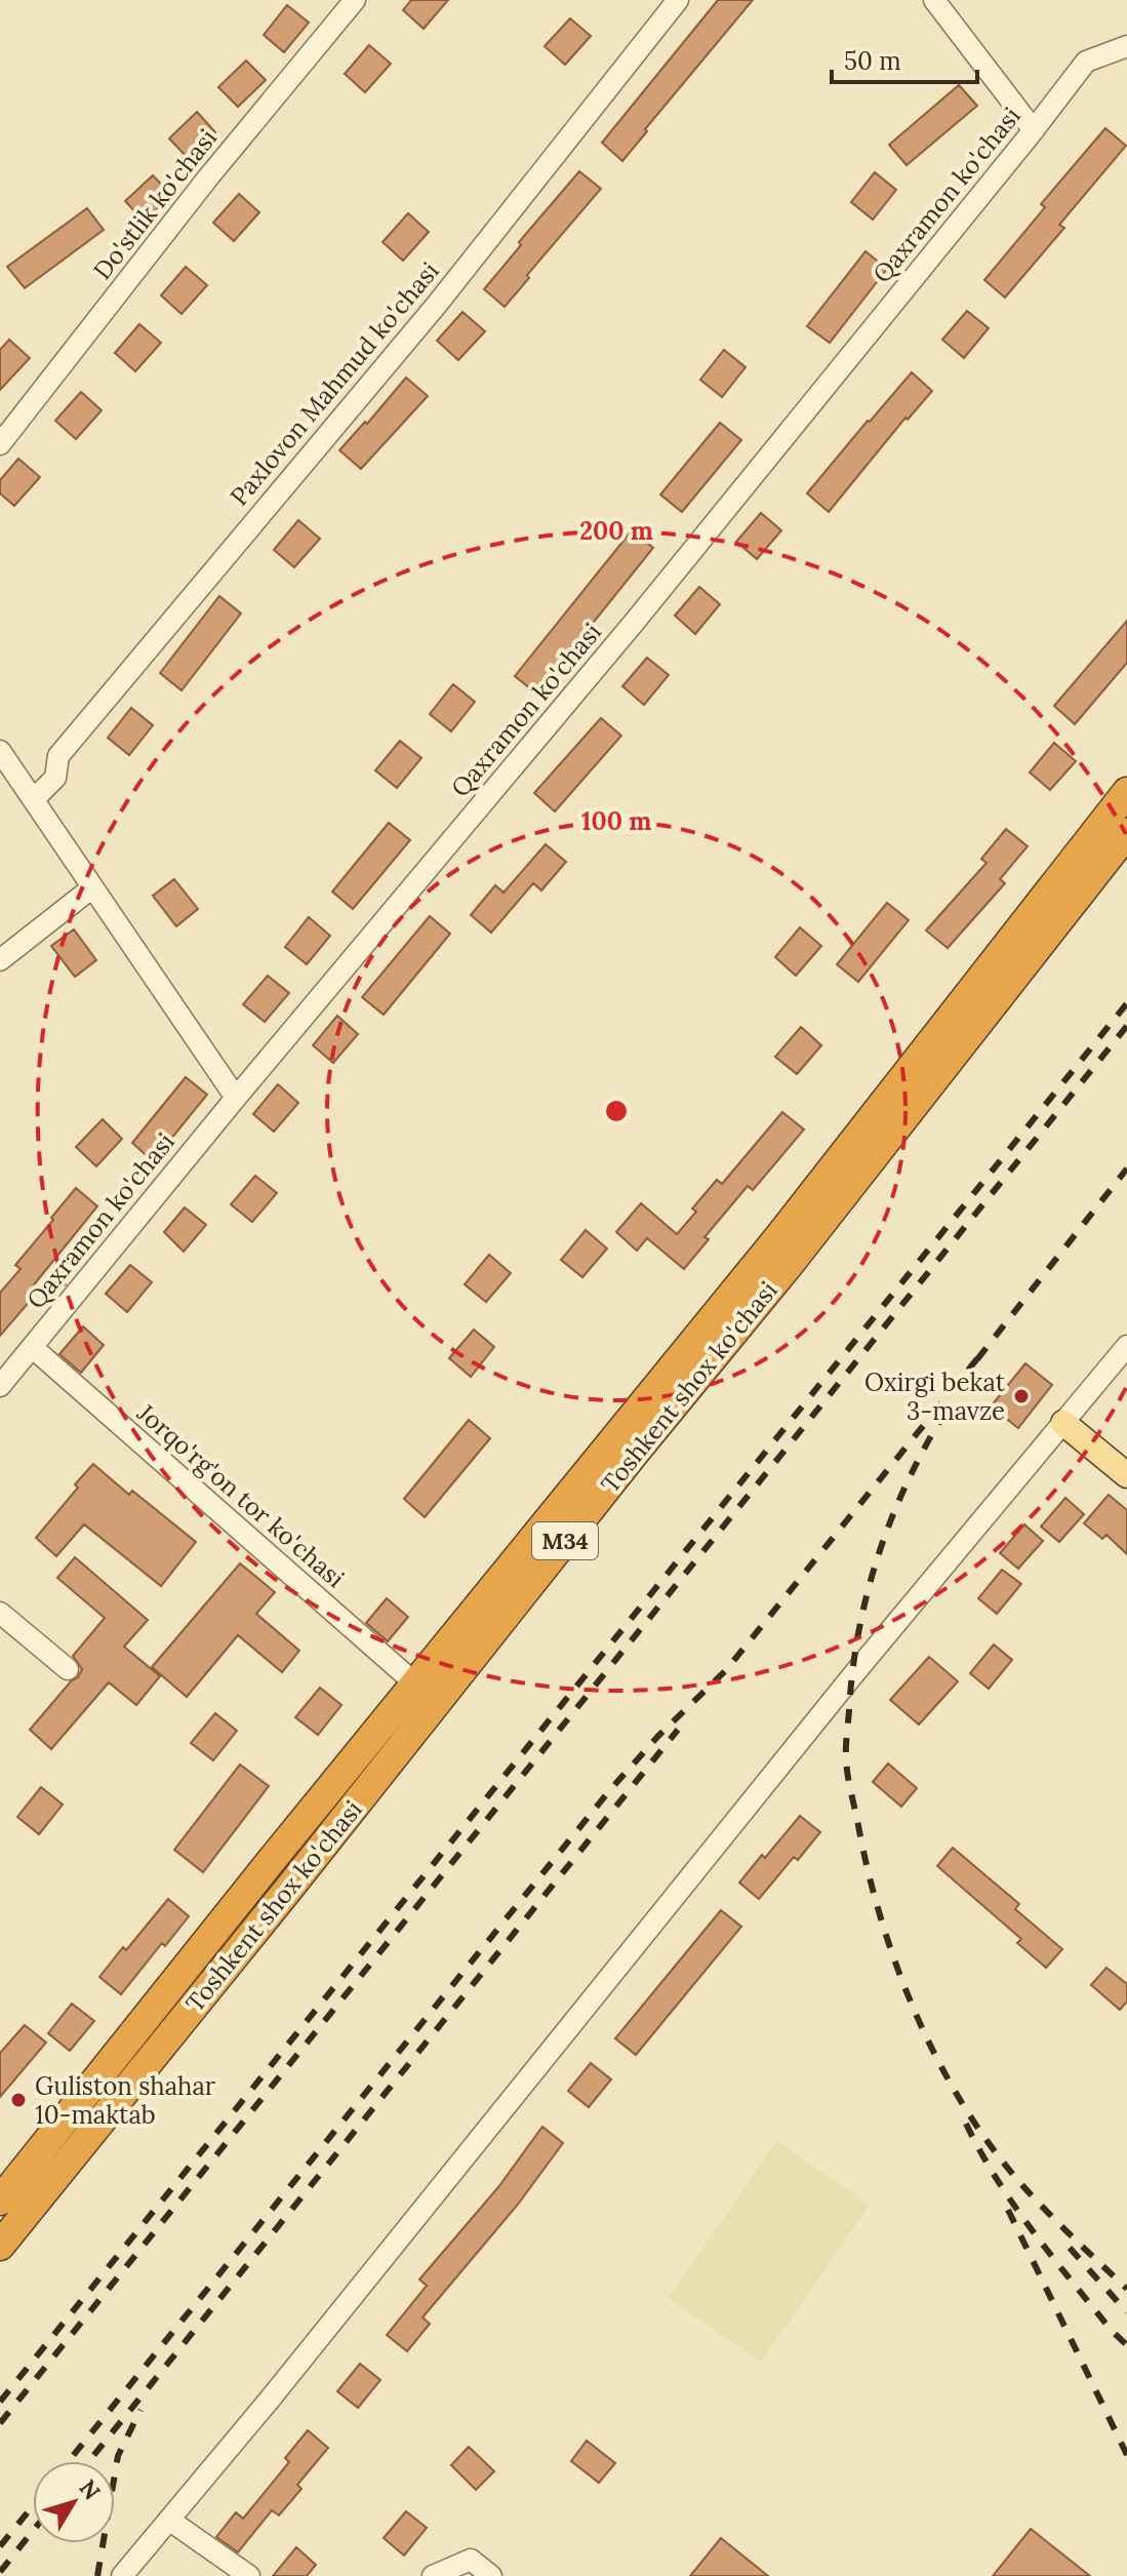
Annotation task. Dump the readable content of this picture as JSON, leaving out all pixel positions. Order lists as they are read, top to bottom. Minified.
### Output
{"streets":{"highway":["Toshkent shox ko'chasi","M34"],"street":["Qaxramon ko'chasi","Do'stlik ko'chasi","Paxlovon Mahmud ko'chasi","Jorqo'rg'on tor ko'chasi"]},"crossings":[["Qaxramon ko'chasi","Jorqo'rg'on tor ko'chasi"],["Toshkent shox ko'chasi","Jorqo'rg'on tor ko'chasi"]],"places":["Oxirgi bekat 3-mavze","Guliston shahar 10-maktab"],"scale_bar":"50 m","north":"top right","rings":["200 m","100 m"]}
